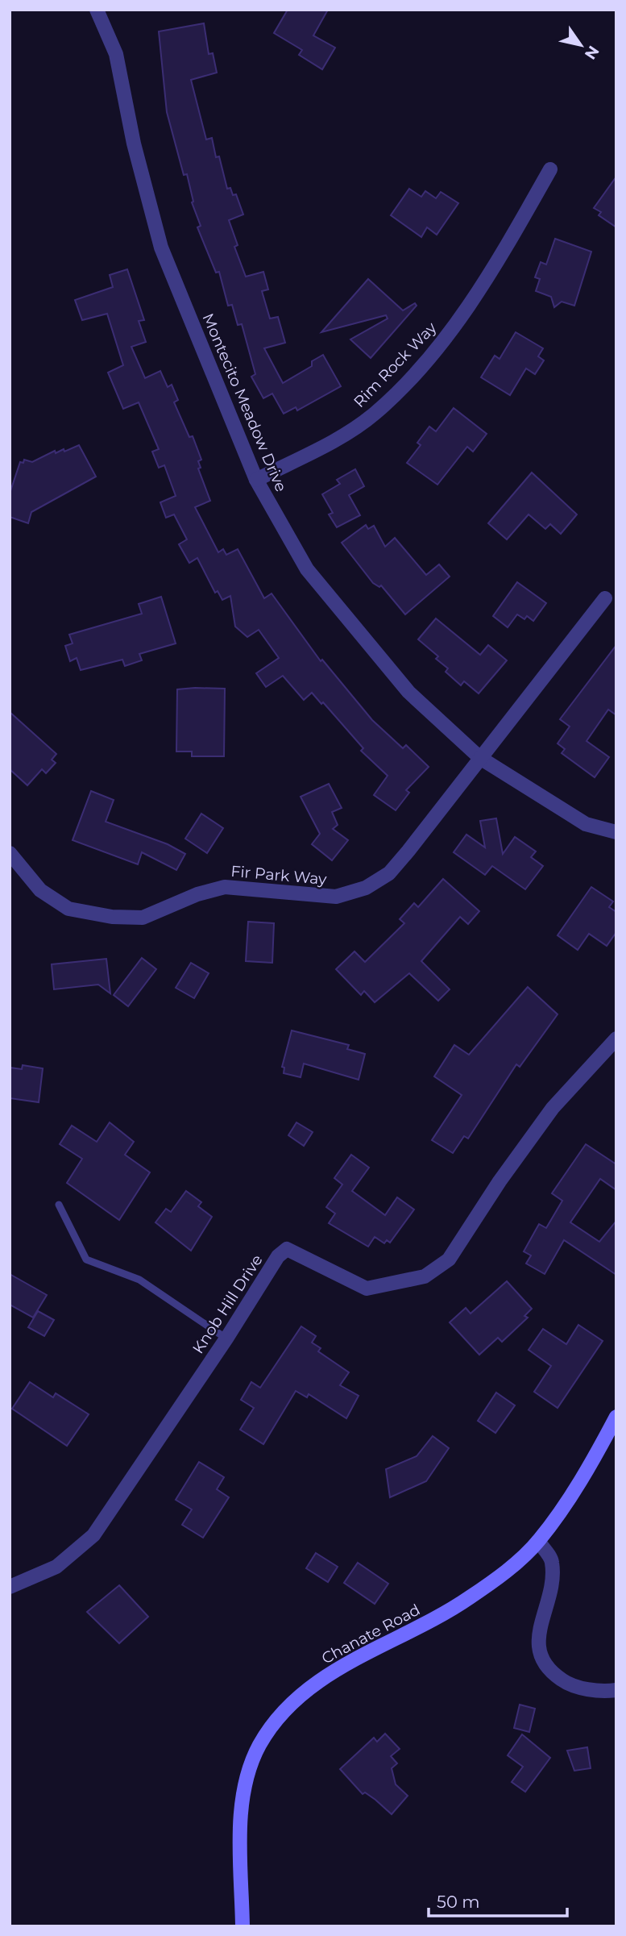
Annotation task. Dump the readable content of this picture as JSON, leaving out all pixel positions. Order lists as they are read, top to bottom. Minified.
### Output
{"streets":{"street":["Rim Rock Way","Montecito Meadow Drive","Fir Park Way","Knob Hill Drive","Chanate Road"]},"crossings":[["Rim Rock Way","Montecito Meadow Drive"],["Montecito Meadow Drive","Fir Park Way"]],"scale_bar":"50 m","north":"bottom right"}
